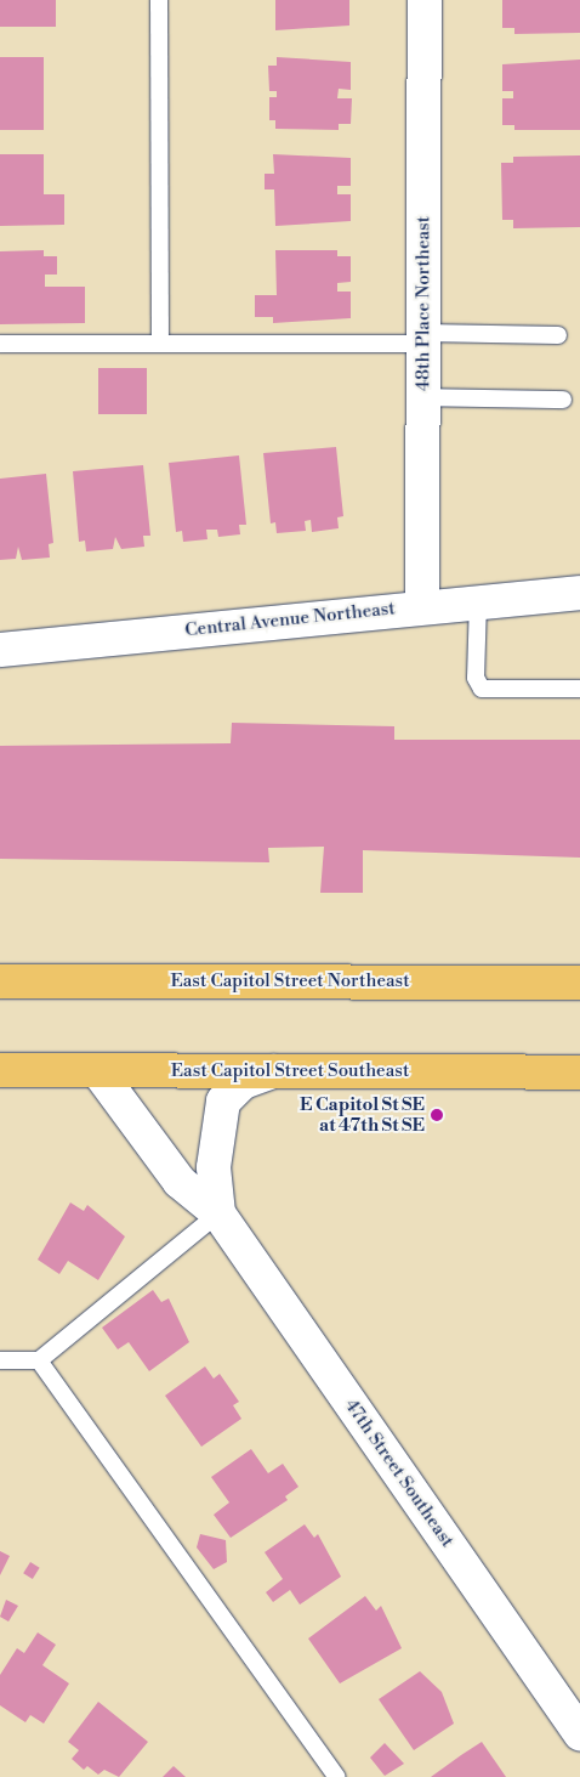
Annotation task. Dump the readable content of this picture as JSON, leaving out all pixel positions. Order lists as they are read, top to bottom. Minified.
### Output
{"streets":{"main road":["East Capitol Street Northeast","East Capitol Street Southeast"],"street":["48th Place Northeast","Central Avenue Northeast","47th Street Southeast"]},"crossings":[["48th Place Northeast","Central Avenue Northeast"],["East Capitol Street Southeast","47th Street Southeast"]],"places":["E Capitol St SE at 47th St SE"]}
